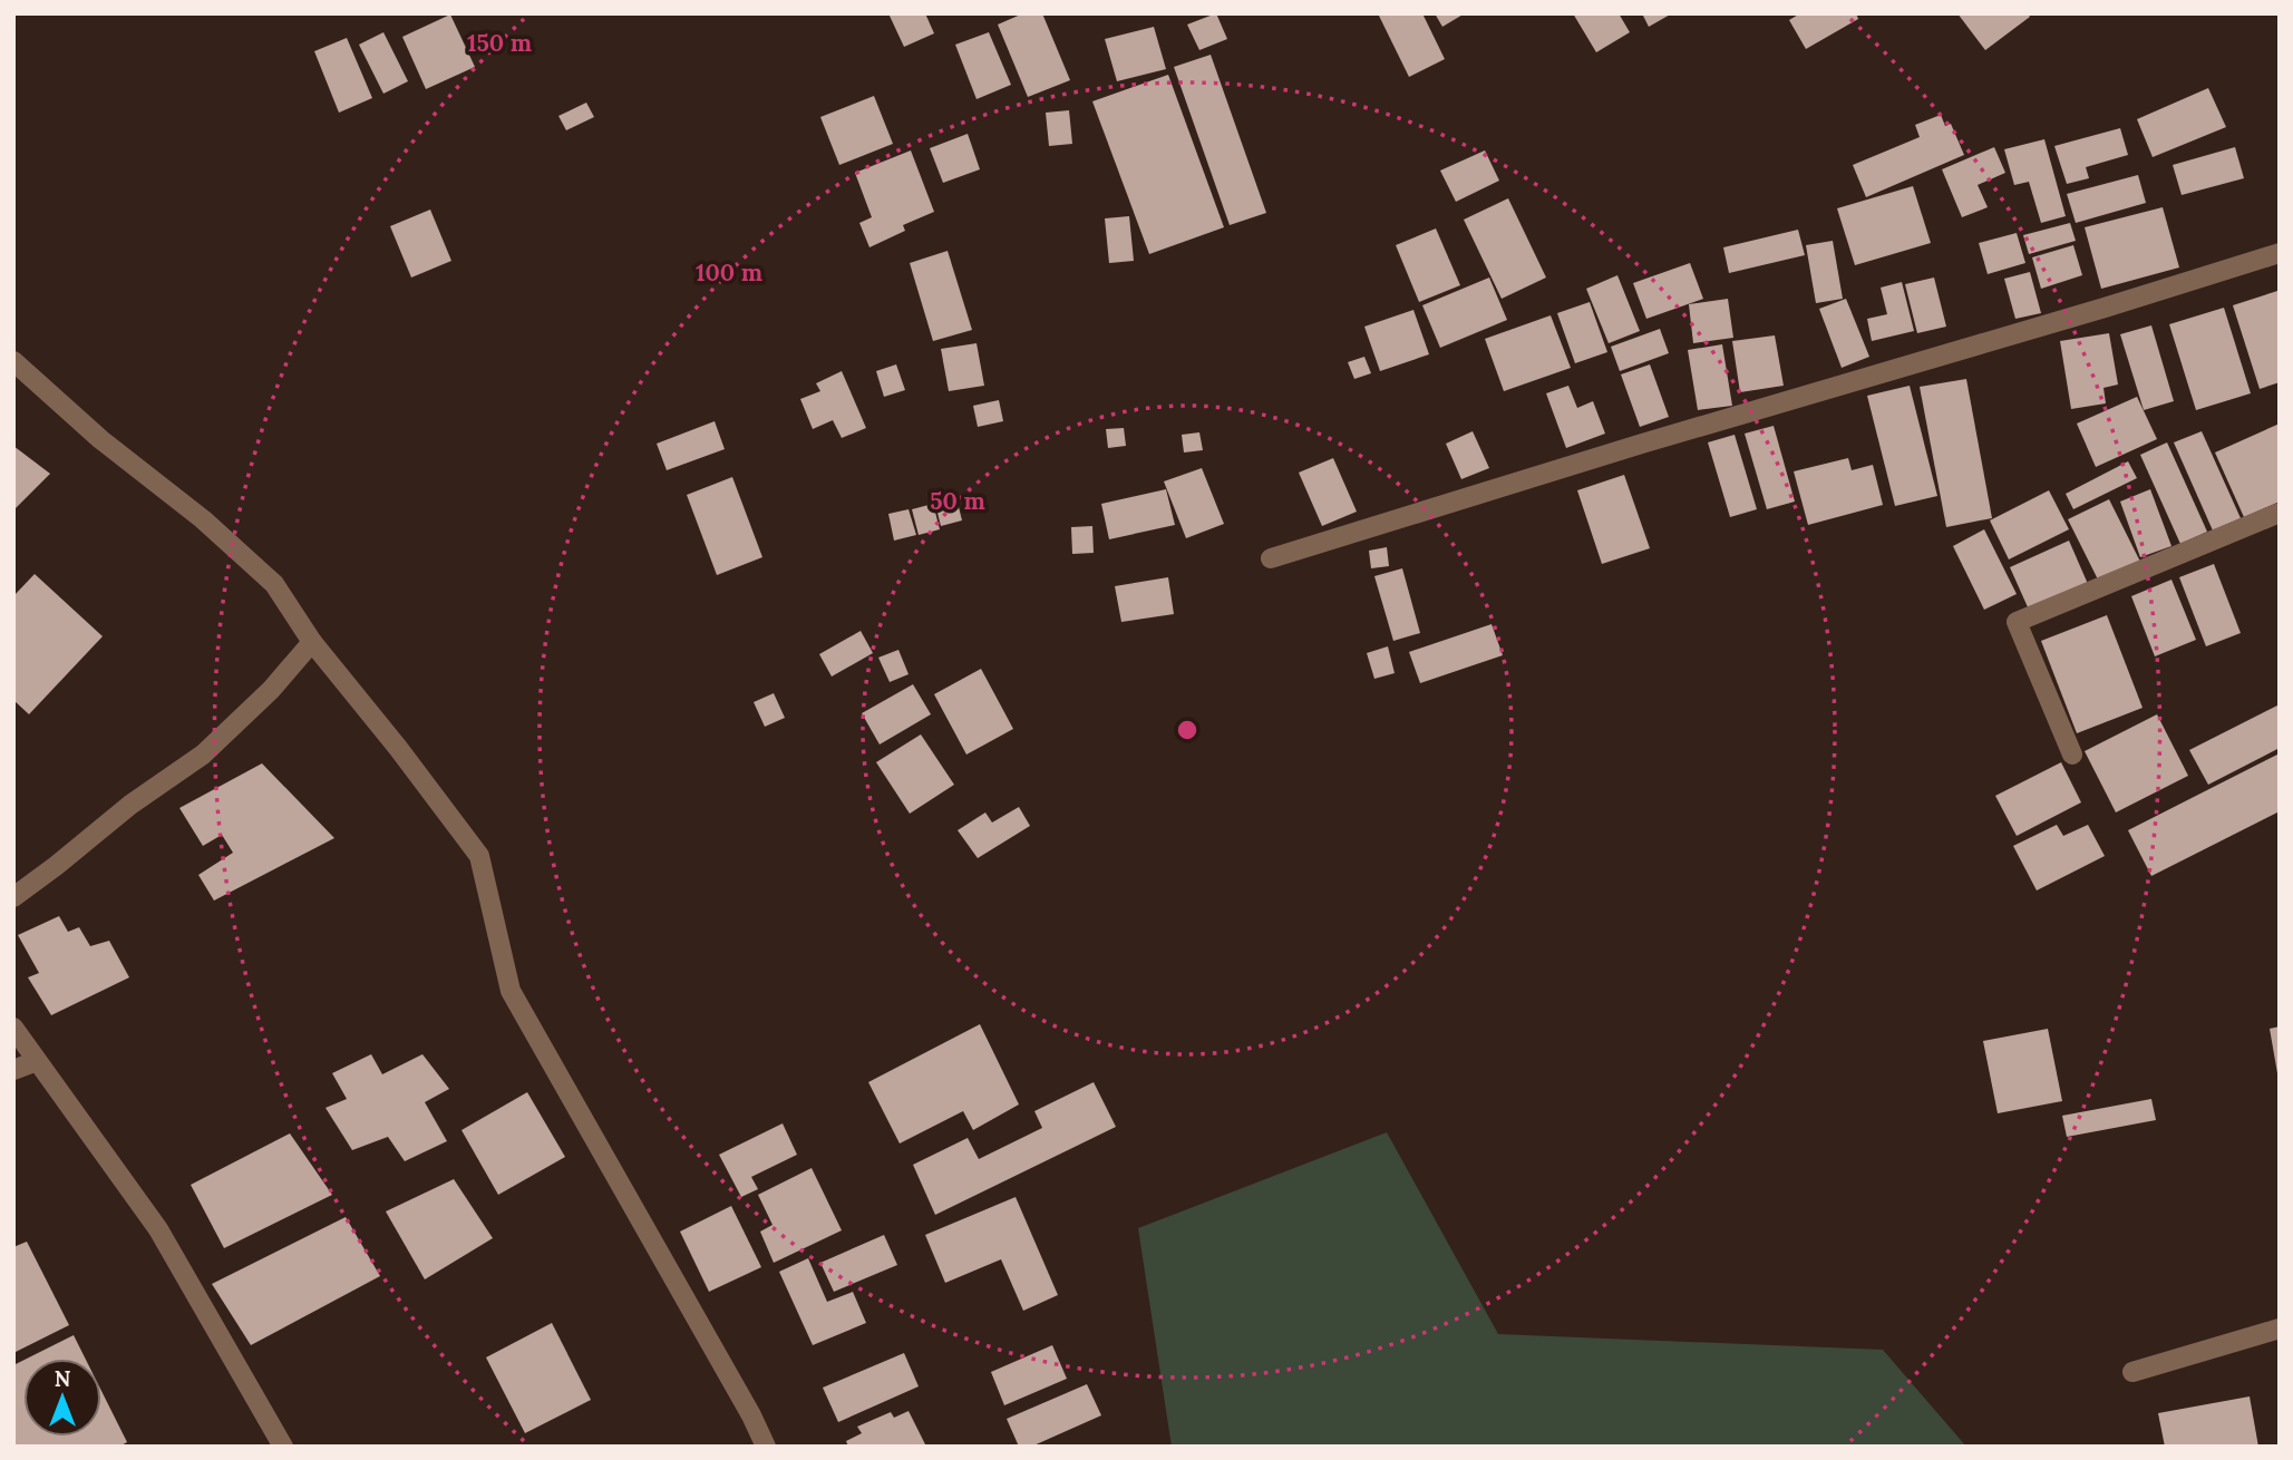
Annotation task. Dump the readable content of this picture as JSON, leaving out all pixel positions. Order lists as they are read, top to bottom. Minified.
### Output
{"north":"top","rings":["150 m","100 m","50 m"]}
